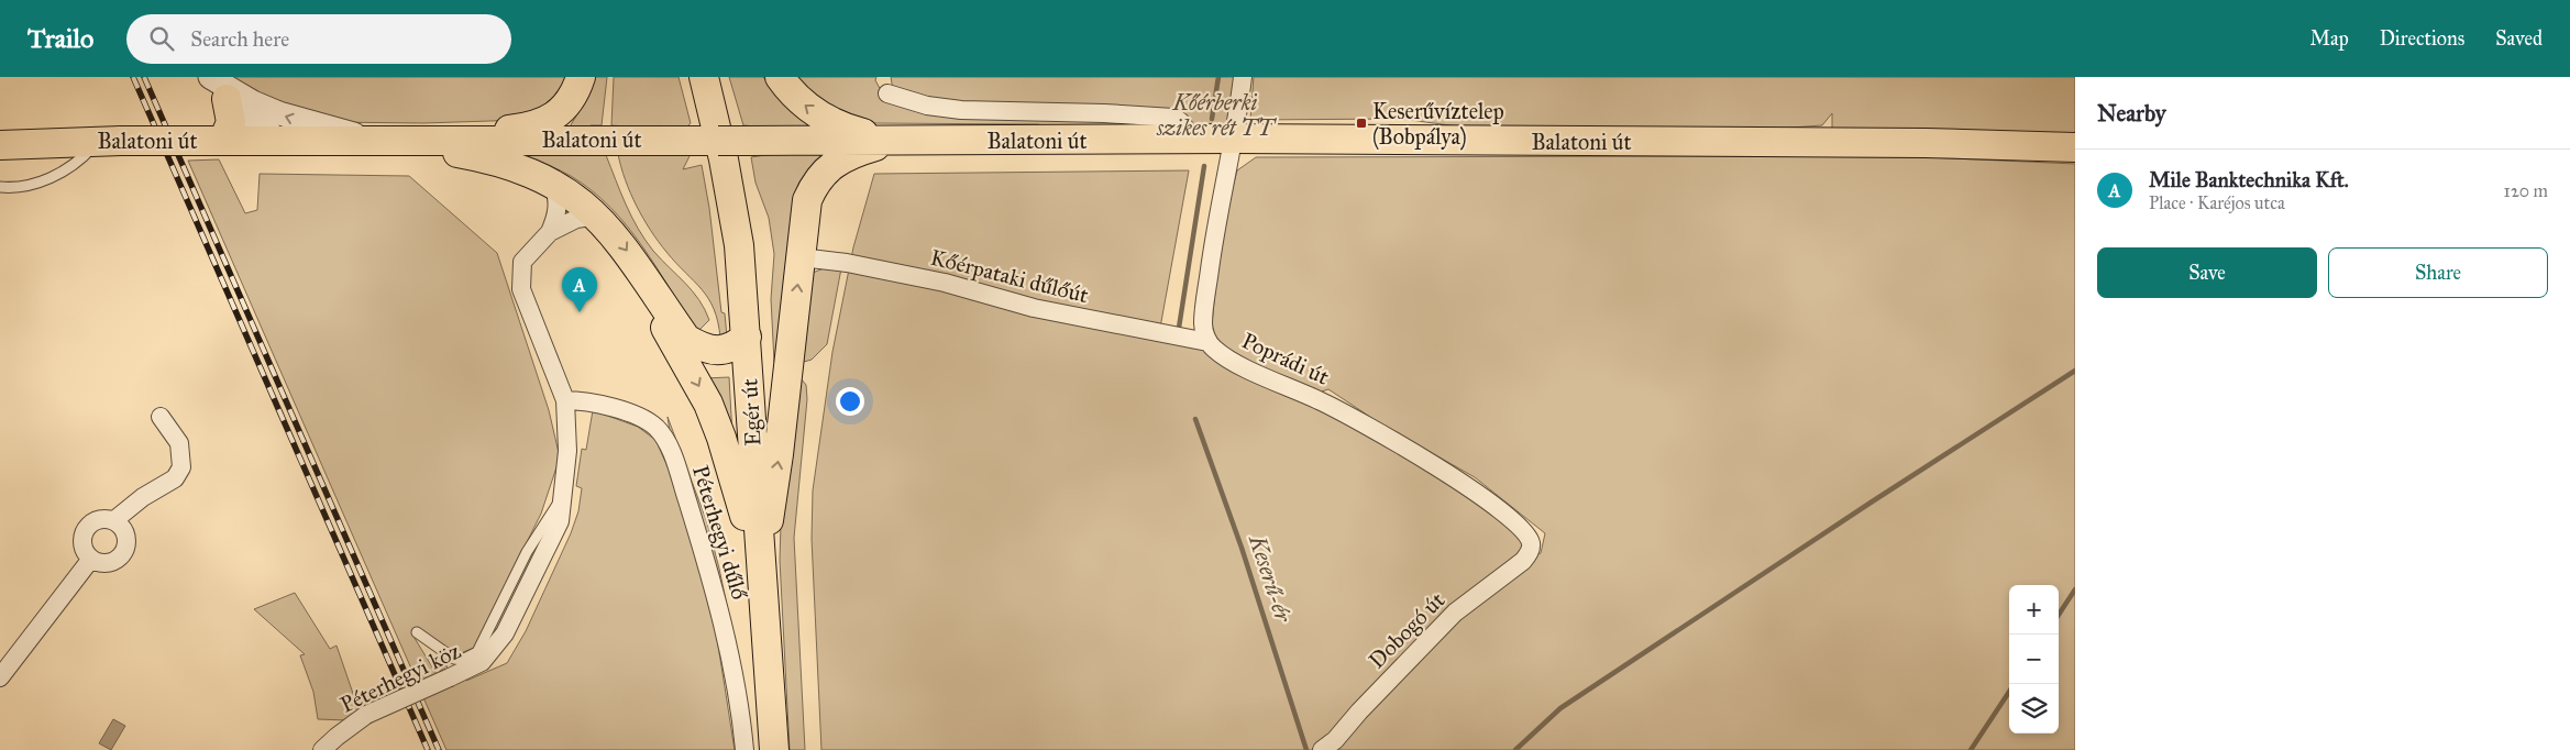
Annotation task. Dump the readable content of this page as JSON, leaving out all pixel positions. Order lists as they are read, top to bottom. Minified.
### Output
{"streets":{"main road":["Balatoni út","Egér út"],"street":["Kőérpataki dűlőút","Poprádi út","Péterhegyi dűlő","Dobogó út","Péterhegyi köz"]},"crossings":[["Balatoni út","Poprádi út"],["Kőérpataki dűlőút","Poprádi út"],["Poprádi út","Dobogó út"],["Péterhegyi dűlő","Péterhegyi köz"]],"water":["Keserű-ér"],"parks":["Kőérberki szikes rét TT"],"places":{"transit":["Keserűvíztelep (Bobpálya)"]},"page":{"header":"Trailo","search":"Search here","nav":["Map","Directions","Saved"],"heading":"Nearby","list":[{"mark":"A","name":"Mile Banktechnika Kft.","note":"Place · Karéjos utca","value":"120 m"}],"buttons":["Save","Share"],"pins":"A","map_buttons":["+","−"]}}
